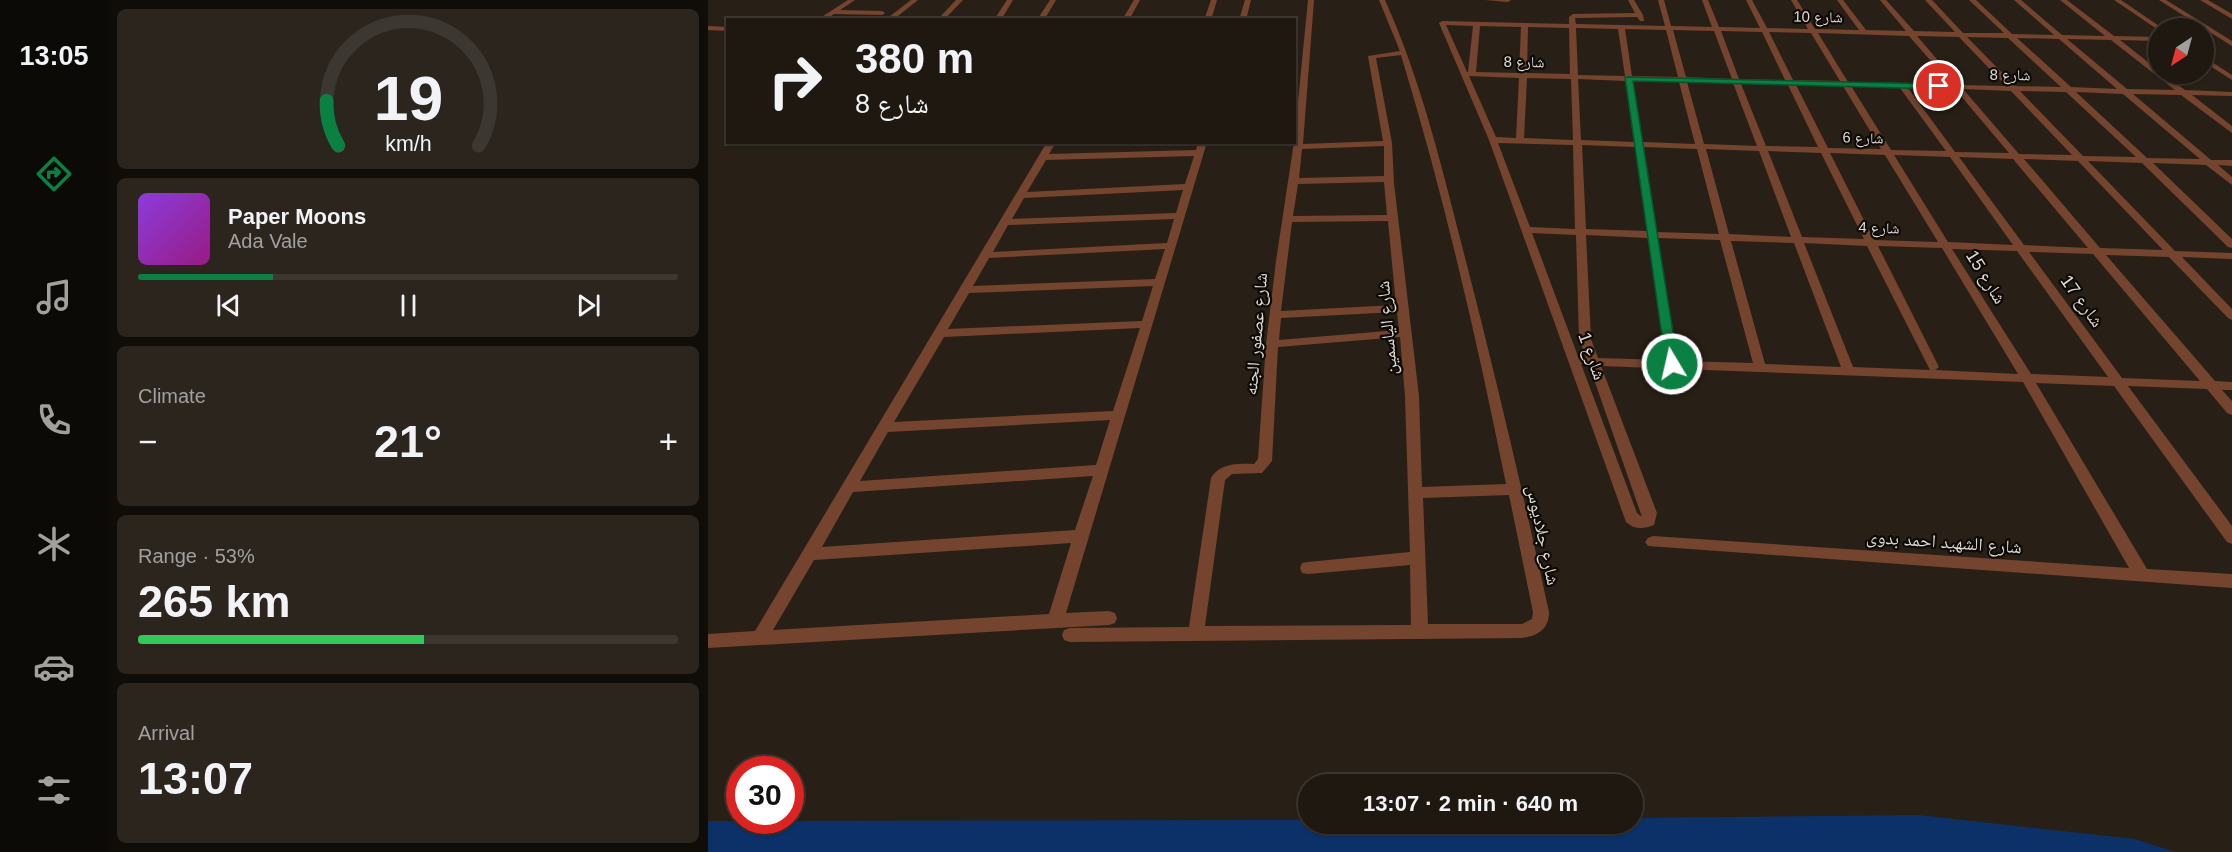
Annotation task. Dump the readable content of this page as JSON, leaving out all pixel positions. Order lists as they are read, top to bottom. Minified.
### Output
{"streets":{"street":["شارع 10","شارع 8","شارع 6","شارع 4","شارع 15","شارع 17","شارع الياسمين","شارع عصفور الجنه","شارع 1","شارع جلاديوس","شارع الشهيد احمد بدوى"]},"crossings":[["شارع 10","شارع 15"],["شارع 10","شارع 1"],["شارع 8","شارع 15"],["شارع 8","شارع 17"],["شارع 8","شارع 1"],["شارع 6","شارع 15"],["شارع 6","شارع 17"],["شارع 6","شارع 1"],["شارع 4","شارع 15"],["شارع 4","شارع 17"],["شارع 4","شارع 1"],["شارع 15","شارع الشهيد احمد بدوى"],["شارع الياسمين","شارع جلاديوس"],["شارع عصفور الجنه","شارع جلاديوس"]],"north":"bottom left","page":{"tabs":"13:05","turn":["380 m","شارع 8"],"song":["Paper Moons","Ada Vale"],"tile":["Climate",["Range · 53%","265 km"],["Arrival","13:07"]],"heat":["−","21°","+"],"limit":"30","trip":"13:07 · 2 min · 640 m","gauge":["19","km/h"]}}
